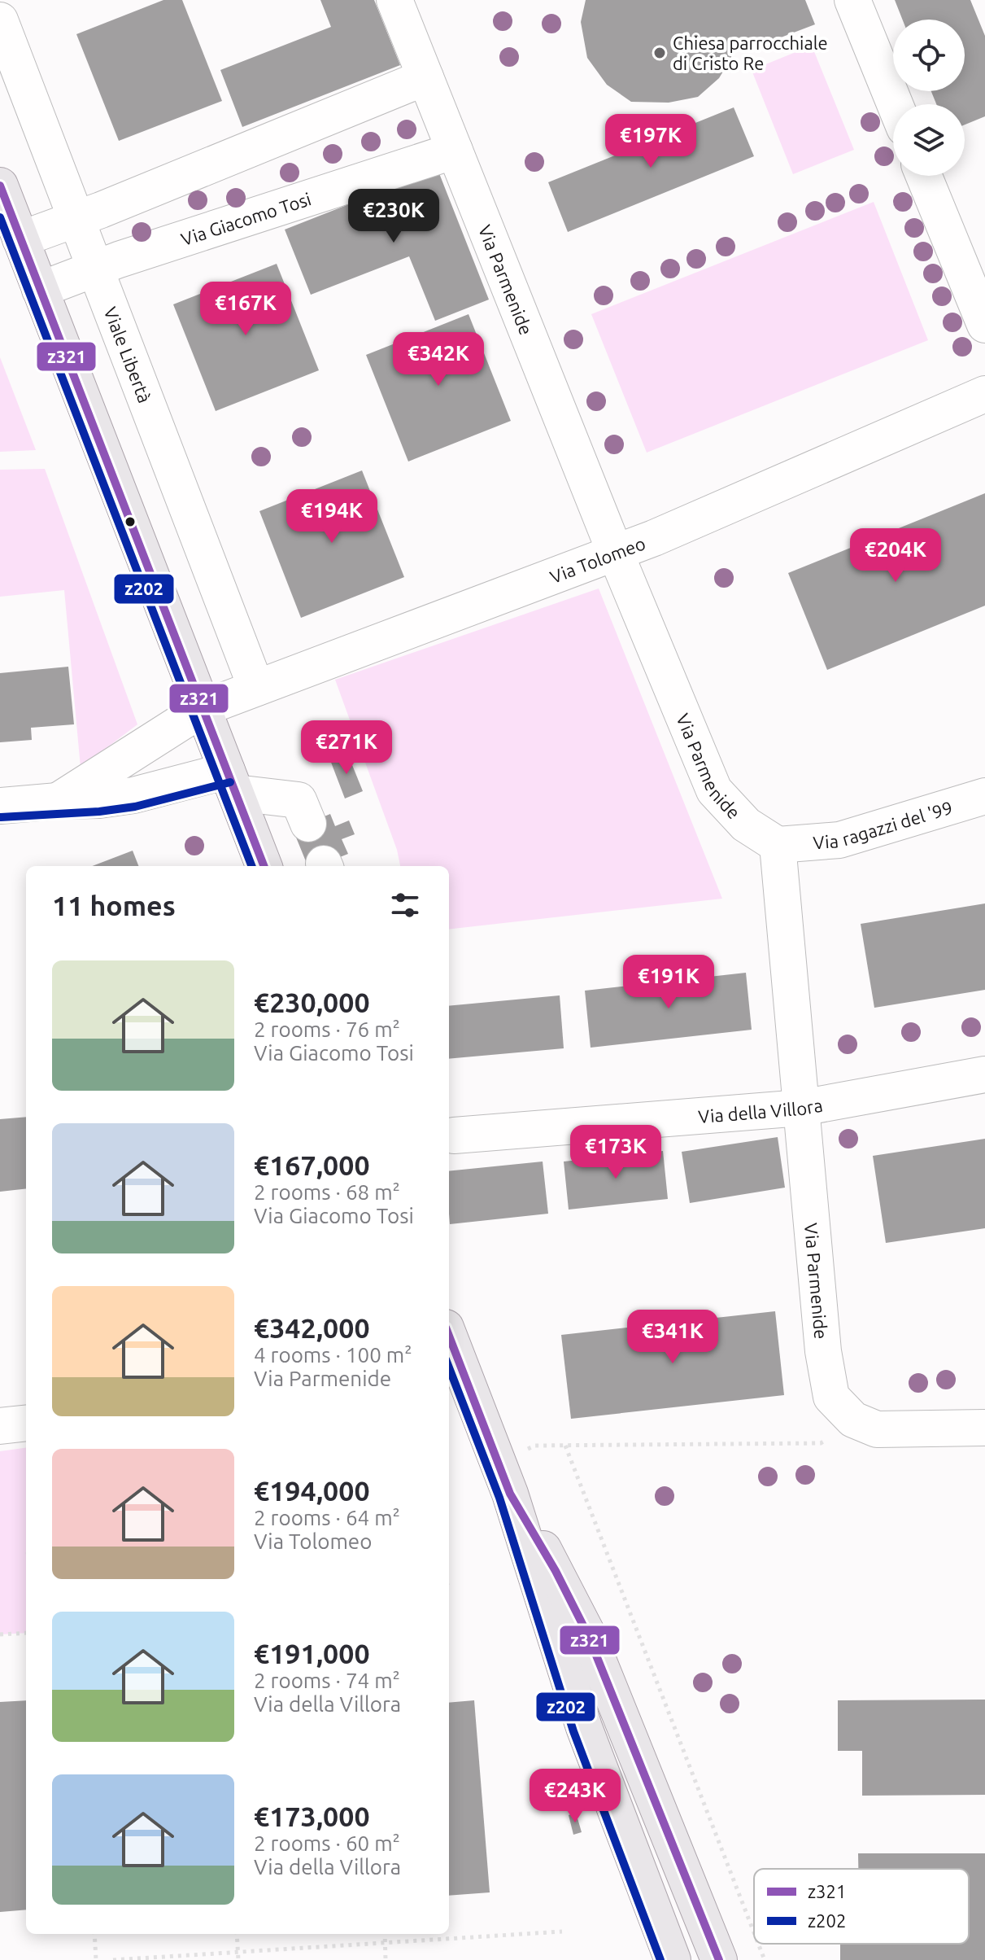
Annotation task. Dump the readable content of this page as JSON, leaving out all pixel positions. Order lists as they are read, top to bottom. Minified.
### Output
{"streets":{"street":["Via Giacomo Tosi","Via Parmenide","Viale Libertà","Via Tolomeo","Via ragazzi del '99","Via della Villora"]},"crossings":[["Via Giacomo Tosi","Via Parmenide"],["Via Giacomo Tosi","Viale Libertà"],["Via Parmenide","Via Tolomeo"],["Via Parmenide","Via ragazzi del '99"],["Via Parmenide","Via della Villora"],["Viale Libertà","Via Tolomeo"]],"places":["Chiesa parrocchiale di Cristo Re"],"lines":["transit line z321","transit line z202"],"legend":["z321","z202"],"page":{"price":["€197K","€230K","€167K","€342K","€194K","€204K","€271K","€191K","€173K","€341K","€243K"],"heading":"11 homes","list":[{"name":"€230,000","note":"2 rooms · 76 m² · Via Giacomo Tosi"},{"name":"€167,000","note":"2 rooms · 68 m² · Via Giacomo Tosi"},{"name":"€342,000","note":"4 rooms · 100 m² · Via Parmenide"},{"name":"€194,000","note":"2 rooms · 64 m² · Via Tolomeo"},{"name":"€191,000","note":"2 rooms · 74 m² · Via della Villora"},{"name":"€173,000","note":"2 rooms · 60 m² · Via della Villora"}]}}
